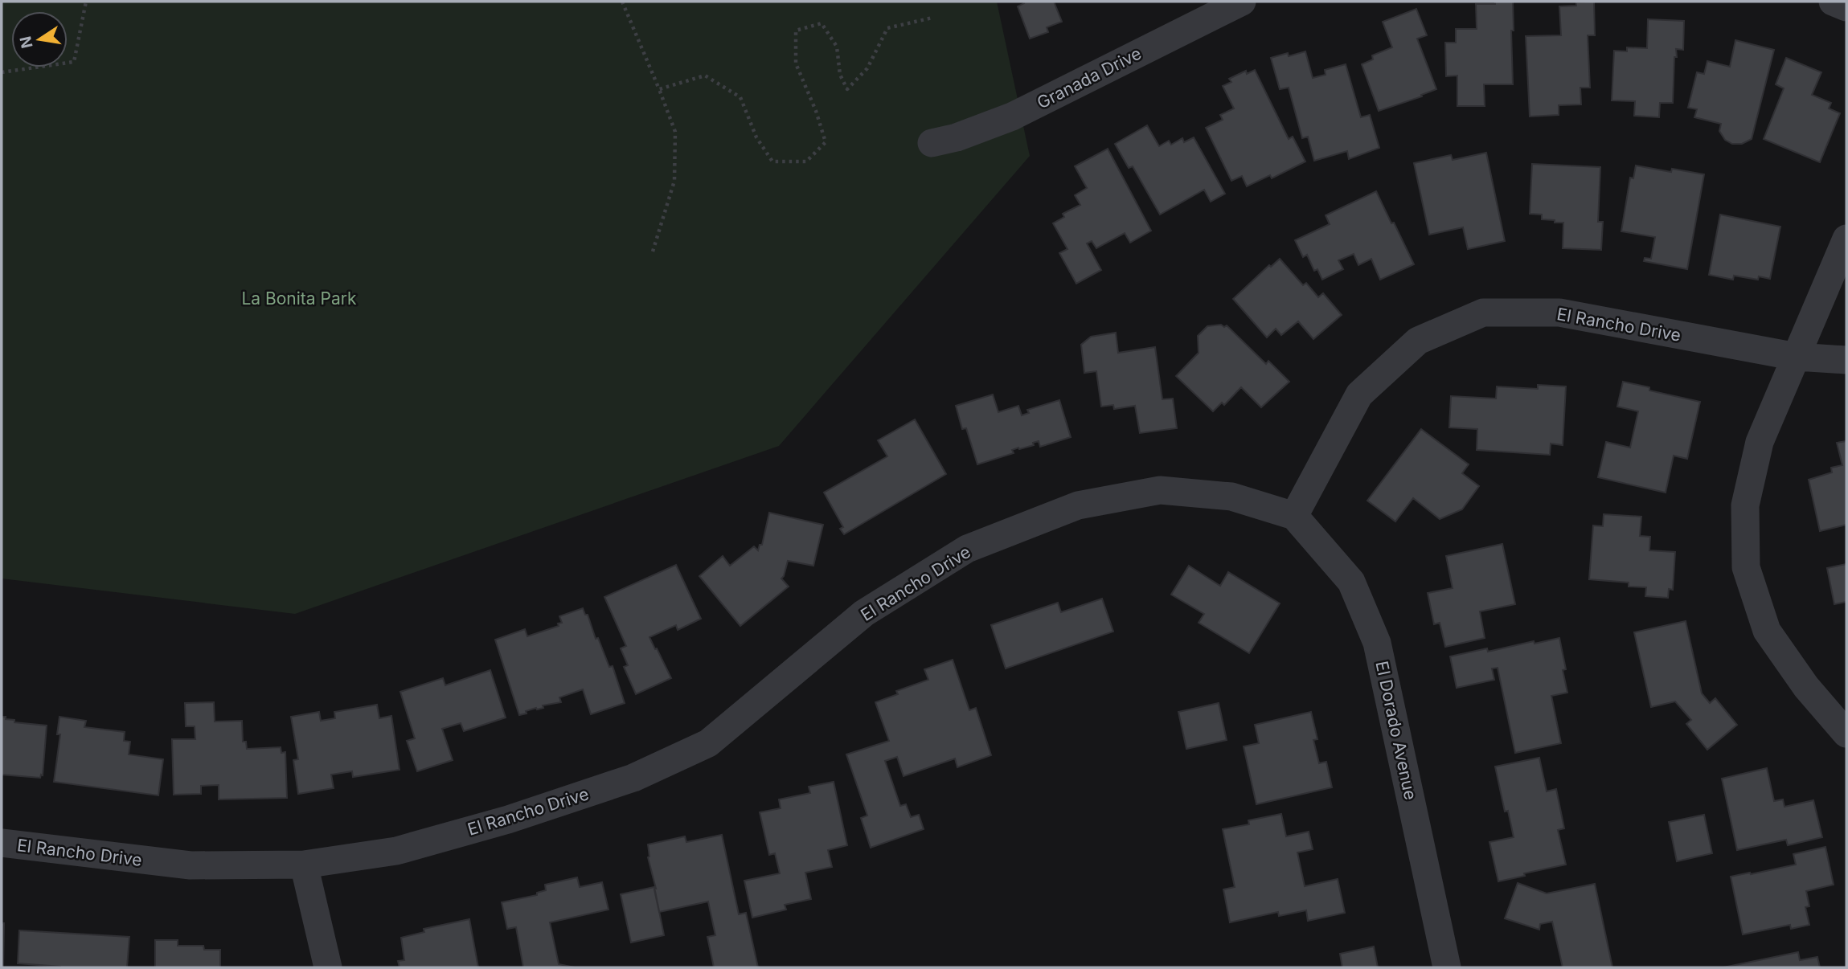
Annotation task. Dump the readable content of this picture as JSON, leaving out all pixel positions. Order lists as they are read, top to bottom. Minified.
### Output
{"streets":{"street":["Granada Drive","El Rancho Drive","El Dorado Avenue"]},"crossings":[["El Rancho Drive","El Dorado Avenue"]],"parks":["La Bonita Park"],"north":"left"}
